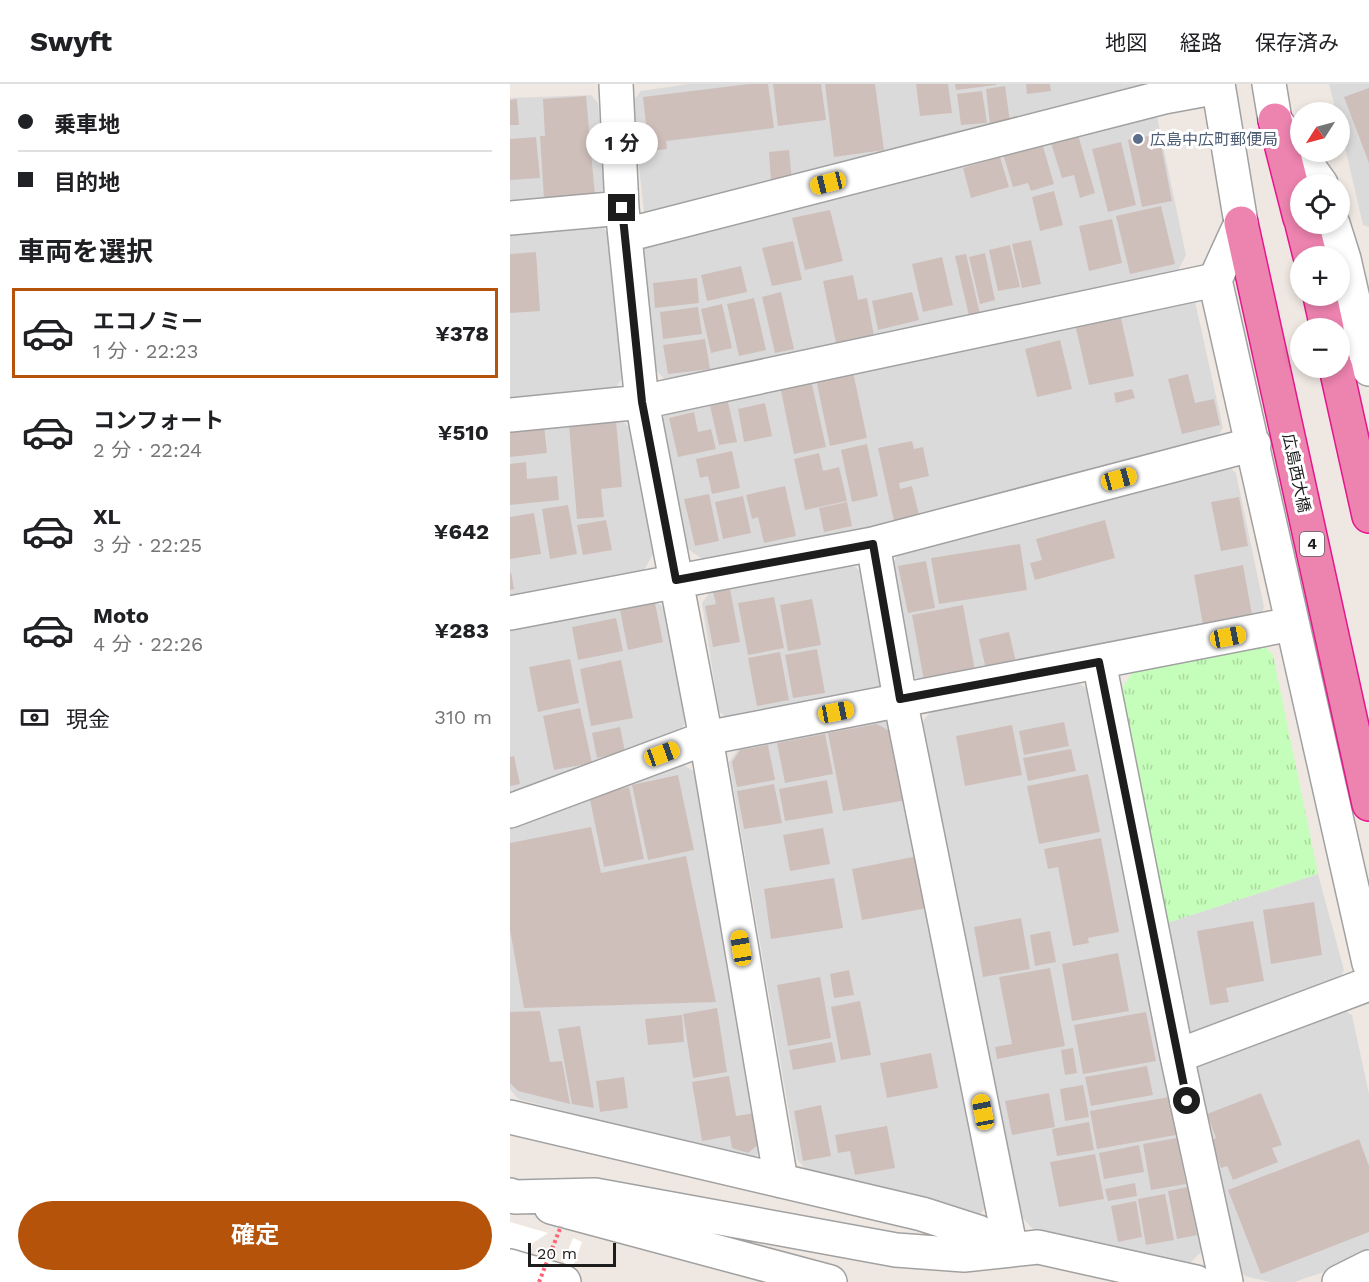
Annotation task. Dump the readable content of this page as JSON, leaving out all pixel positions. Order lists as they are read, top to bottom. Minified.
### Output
{"streets":{"highway":["広島西大橋","4"]},"places":["広島中広町郵便局"],"scale_bar":"20 m","north":"bottom left","page":{"header":"Swyft","nav":["地図","経路","保存済み"],"banner":["乗車地","目的地"],"map_buttons":["+","−"],"bubble":"1 分","heading":"車両を選択","list":[{"name":"エコノミー","note":"1 分 · 22:23","value":"¥378"},{"name":"コンフォート","note":"2 分 · 22:24","value":"¥510"},{"name":"XL","note":"3 分 · 22:25","value":"¥642"},{"name":"Moto","note":"4 分 · 22:26","value":"¥283"}],"pay":["現金","310 m"],"buttons":"確定","scale":"20 m"}}
